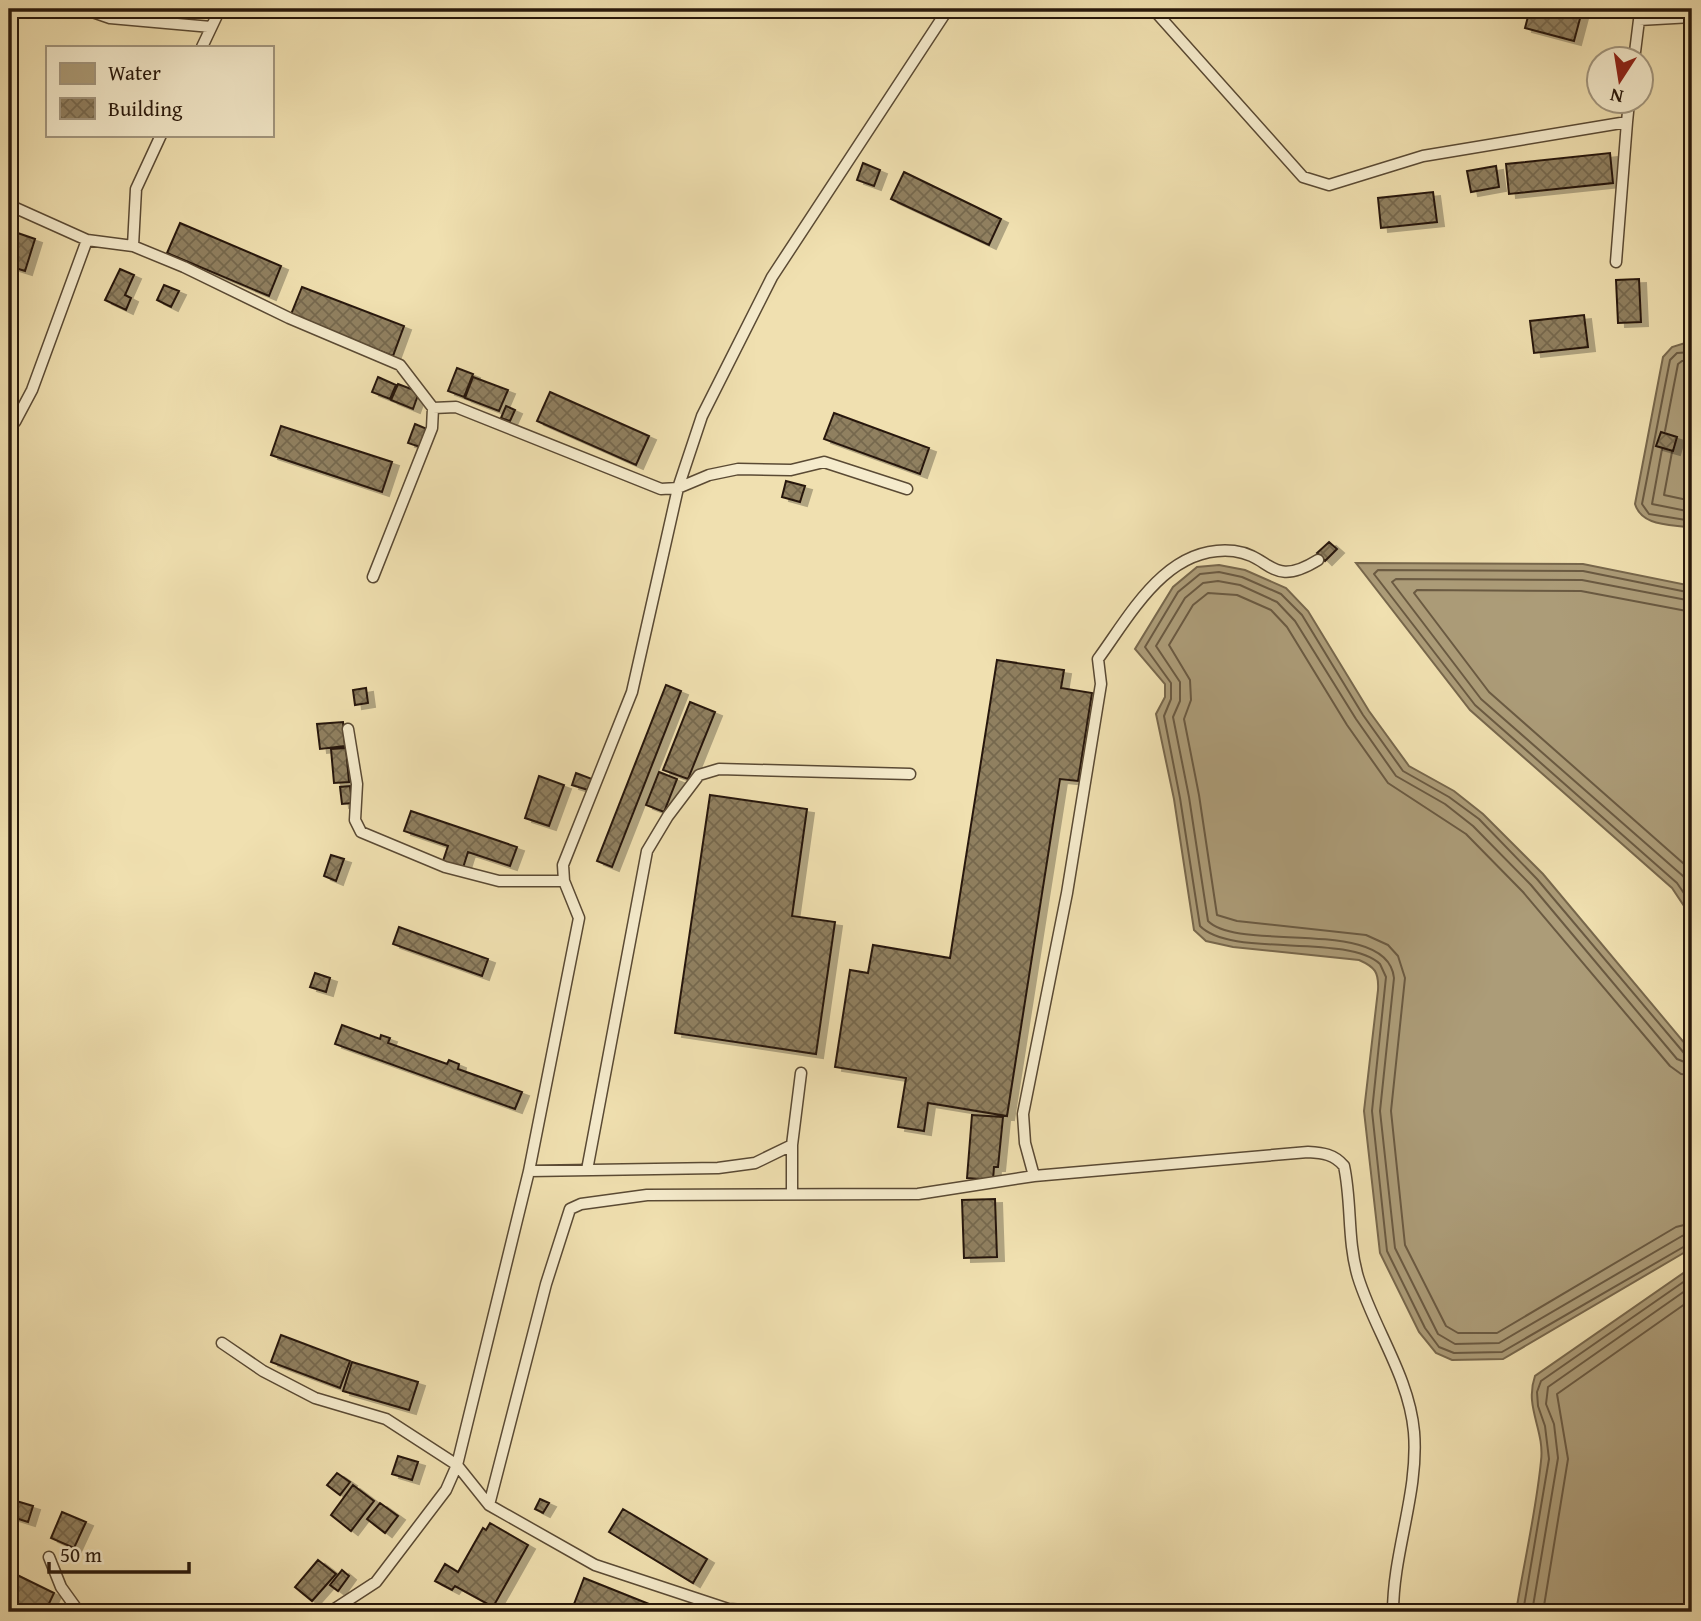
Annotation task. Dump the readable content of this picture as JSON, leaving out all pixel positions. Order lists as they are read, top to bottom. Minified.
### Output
{"legend":["Water","Building"],"scale_bar":"50 m","north":"bottom"}
